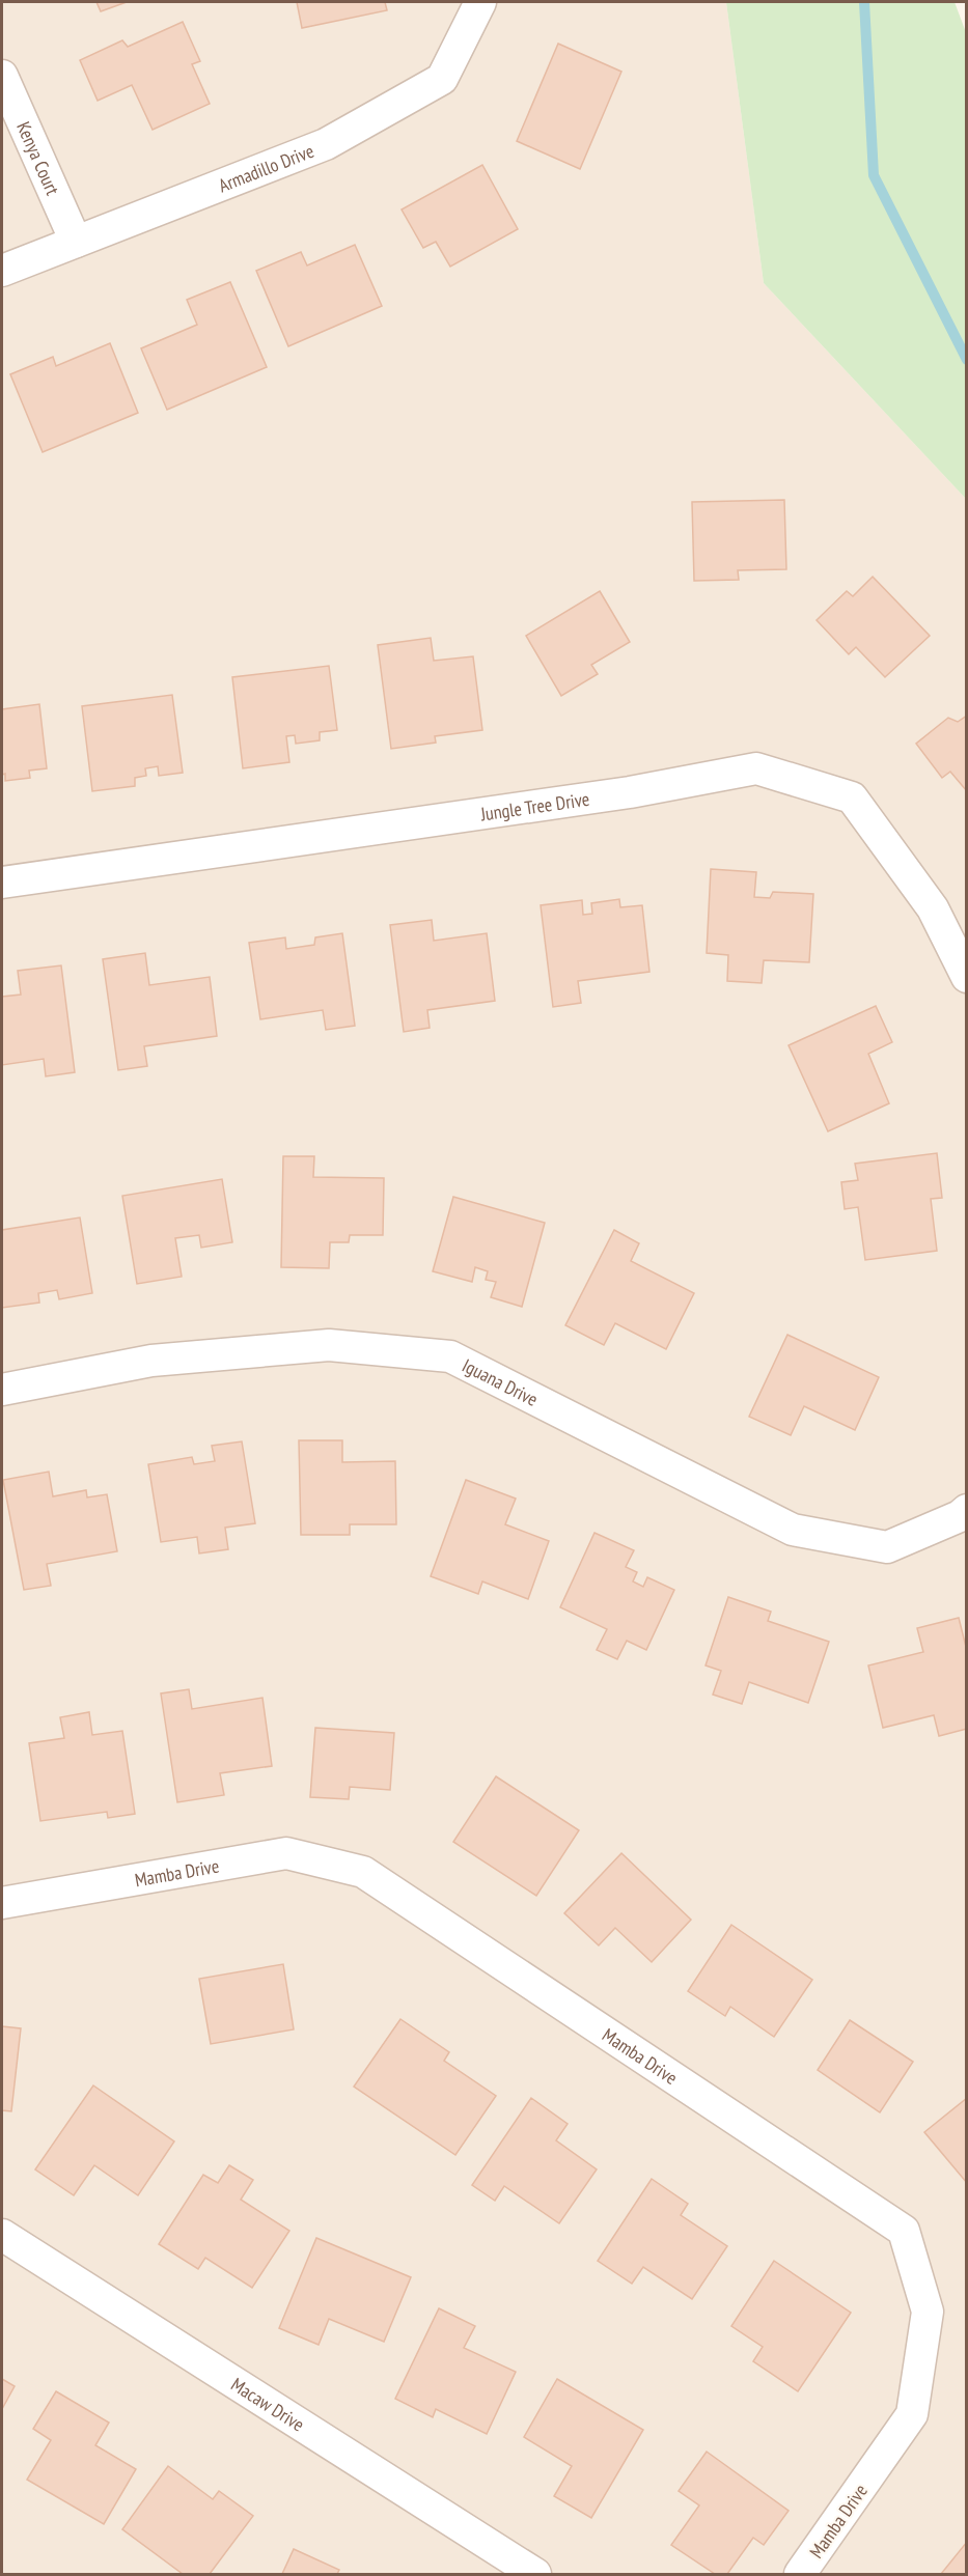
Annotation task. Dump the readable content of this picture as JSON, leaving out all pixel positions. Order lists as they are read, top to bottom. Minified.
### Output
{"streets":{"street":["Kenya Court","Armadillo Drive","Jungle Tree Drive","Iguana Drive","Mamba Drive","Macaw Drive"]},"crossings":[["Kenya Court","Armadillo Drive"]]}
